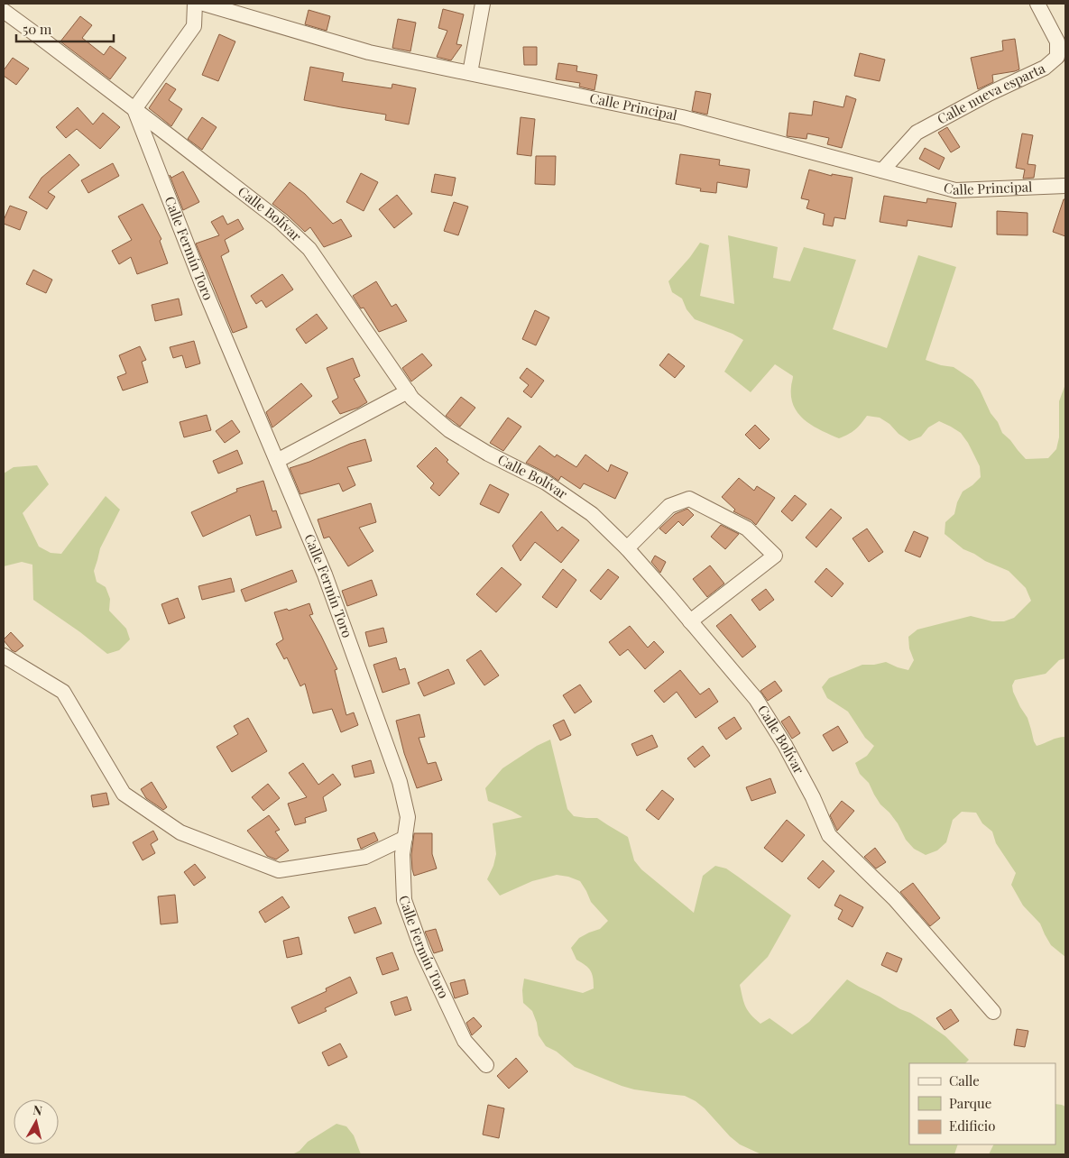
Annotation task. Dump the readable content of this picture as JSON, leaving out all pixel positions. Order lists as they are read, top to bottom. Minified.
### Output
{"streets":{"street":["Calle nueva esparta","Calle Principal","Calle Bolívar","Calle Fermín Toro"]},"crossings":[["Calle nueva esparta","Calle Principal"],["Calle Bolívar","Calle Fermín Toro"]],"legend":["Calle","Parque","Edificio"],"scale_bar":"50 m","north":"top"}
